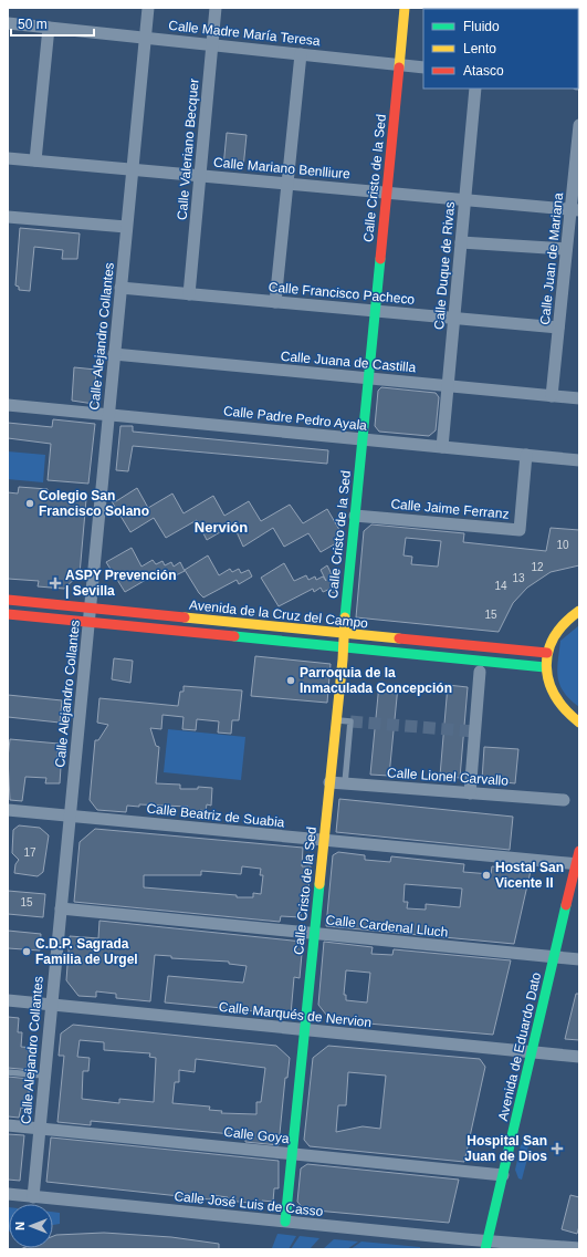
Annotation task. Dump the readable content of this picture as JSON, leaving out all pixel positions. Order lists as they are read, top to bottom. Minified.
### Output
{"streets":{"main road":["Calle Cristo de la Sed","Avenida de la Cruz del Campo","Avenida de Eduardo Dato"],"street":["Calle Madre María Teresa","Calle Valeriano Becquer","Calle Mariano Benlliure","Calle Juan de Mariana","Calle Duque de Rivas","Calle Francisco Pacheco","Calle Alejandro Collantes","Calle Juana de Castilla","Calle Padre Pedro Ayala","Calle Jaime Ferranz","Calle Lionel Carvallo","Calle Beatriz de Suabia","Calle Cardenal Lluch","Calle Marqués de Nervion","Calle Goya","Calle José Luis de Casso"]},"crossings":[["Calle Madre María Teresa","Calle Valeriano Becquer"],["Calle Madre María Teresa","Calle Cristo de la Sed"],["Calle Madre María Teresa","Calle Alejandro Collantes"],["Calle Valeriano Becquer","Calle Mariano Benlliure"],["Calle Valeriano Becquer","Calle Francisco Pacheco"],["Calle Mariano Benlliure","Calle Cristo de la Sed"],["Calle Mariano Benlliure","Calle Juan de Mariana"],["Calle Mariano Benlliure","Calle Duque de Rivas"],["Calle Mariano Benlliure","Calle Alejandro Collantes"],["Calle Cristo de la Sed","Calle Francisco Pacheco"],["Calle Cristo de la Sed","Calle Juana de Castilla"],["Calle Cristo de la Sed","Calle Padre Pedro Ayala"],["Calle Cristo de la Sed","Calle Jaime Ferranz"],["Calle Cristo de la Sed","Avenida de la Cruz del Campo"],["Calle Cristo de la Sed","Calle Lionel Carvallo"],["Calle Cristo de la Sed","Calle Beatriz de Suabia"],["Calle Cristo de la Sed","Calle Cardenal Lluch"],["Calle Cristo de la Sed","Calle Marqués de Nervion"],["Calle Cristo de la Sed","Calle Goya"],["Calle Cristo de la Sed","Calle José Luis de Casso"],["Calle Juan de Mariana","Calle Francisco Pacheco"],["Calle Juan de Mariana","Calle Juana de Castilla"],["Calle Duque de Rivas","Calle Francisco Pacheco"],["Calle Duque de Rivas","Calle Juana de Castilla"],["Calle Duque de Rivas","Calle Padre Pedro Ayala"],["Calle Francisco Pacheco","Calle Alejandro Collantes"],["Calle Alejandro Collantes","Calle Juana de Castilla"],["Calle Alejandro Collantes","Calle Padre Pedro Ayala"],["Calle Alejandro Collantes","Avenida de la Cruz del Campo"],["Calle Alejandro Collantes","Calle Beatriz de Suabia"],["Calle Alejandro Collantes","Calle Cardenal Lluch"],["Calle Alejandro Collantes","Calle Marqués de Nervion"],["Calle Alejandro Collantes","Calle Goya"],["Calle Alejandro Collantes","Calle José Luis de Casso"],["Calle Padre Pedro Ayala","Calle Jaime Ferranz"],["Calle Beatriz de Suabia","Avenida de Eduardo Dato"],["Calle Cardenal Lluch","Avenida de Eduardo Dato"],["Calle Marqués de Nervion","Avenida de Eduardo Dato"],["Avenida de Eduardo Dato","Calle Goya"],["Avenida de Eduardo Dato","Calle José Luis de Casso"]],"districts":["Nervión"],"places":{"other":["Colegio San Francisco Solano","Parroquia de la Inmaculada Concepción","Hostal San Vicente II","C.D.P. Sagrada Familia de Urgel"],"health":["ASPY Prevención | Sevilla","Hospital San Juan de Dios"]},"house_numbers":["10","12","13","14","15","17","15"],"legend":["Fluido","Lento","Atasco"],"scale_bar":"50 m","north":"left"}
